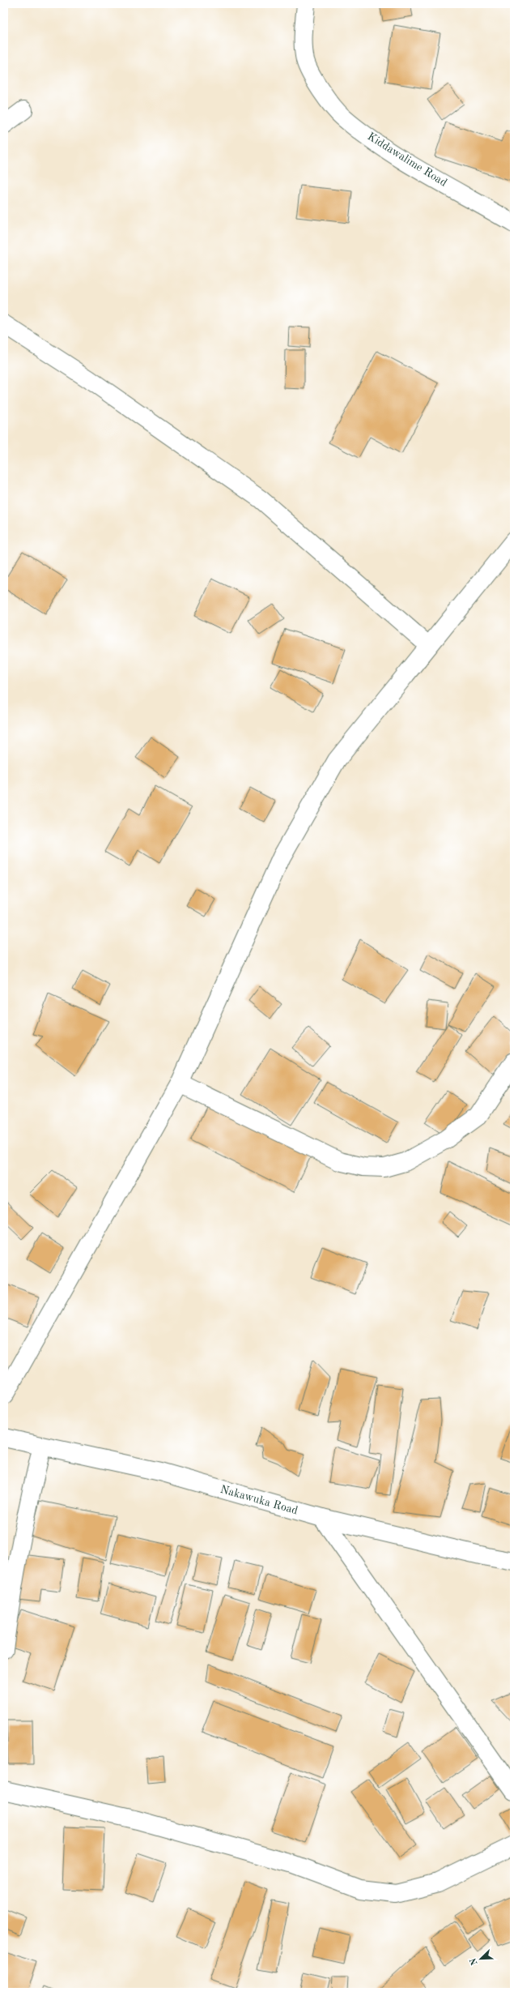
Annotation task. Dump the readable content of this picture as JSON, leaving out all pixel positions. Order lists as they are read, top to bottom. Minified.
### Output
{"streets":{"street":["Kiddawalime Road","Nakawuka Road"]},"north":"bottom left"}
